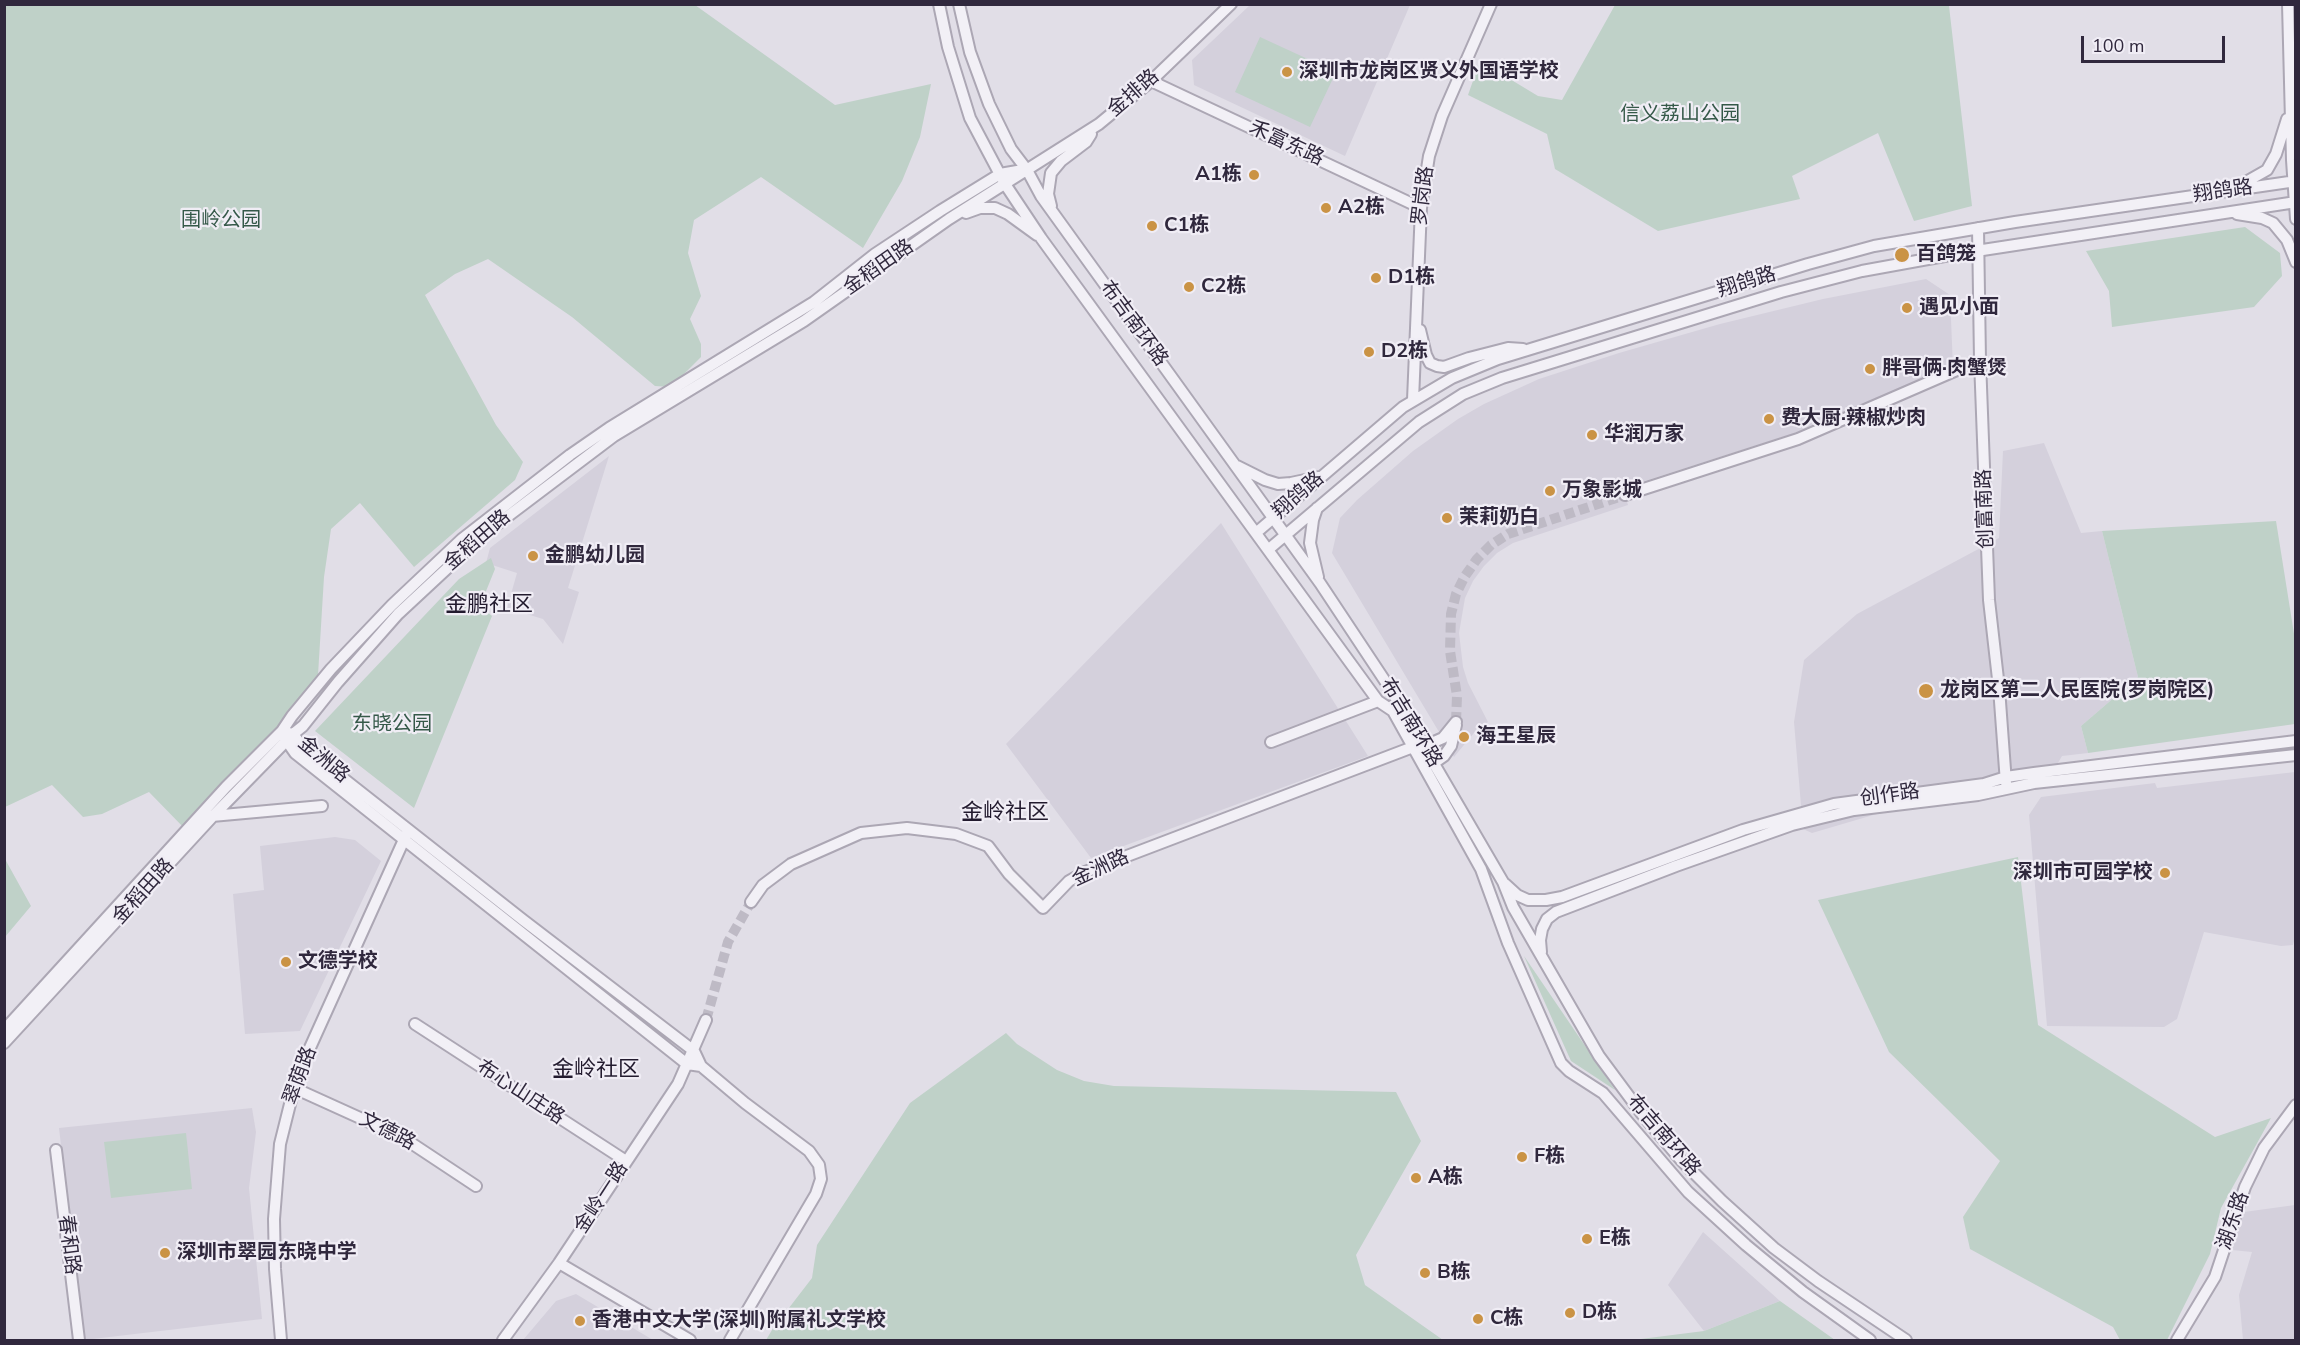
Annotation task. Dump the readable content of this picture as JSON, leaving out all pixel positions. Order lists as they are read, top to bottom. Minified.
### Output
{"streets":{"street":["金排路","禾富东路","翔鸽路","罗岗路","金稻田路","布吉南环路","创富南路","金洲路","创作路","翠荫路","布心山庄路","文德路","金岭一路","湖东路","春和路"]},"crossings":[["金排路","禾富东路"],["金排路","金稻田路"],["金排路","布吉南环路"],["禾富东路","罗岗路"],["翔鸽路","罗岗路"],["翔鸽路","布吉南环路"],["翔鸽路","创富南路"],["金稻田路","布吉南环路"],["金稻田路","金洲路"],["布吉南环路","金洲路"],["布吉南环路","创作路"],["创富南路","创作路"],["金洲路","翠荫路"],["金洲路","金岭一路"],["翠荫路","文德路"],["布心山庄路","金岭一路"]],"districts":["金鹏社区","金岭社区","金岭社区"],"parks":["信义荔山公园","围岭公园","东晓公园"],"places":["深圳市龙岗区贤义外国语学校","A1栋","A2栋","C1栋","百鸽笼","D1栋","C2栋","遇见小面","D2栋","胖哥俩·肉蟹煲","费大厨·辣椒炒肉","华润万家","万象影城","茉莉奶白","金鹏幼儿园","龙岗区第二人民医院(罗岗院区)","海王星辰","深圳市可园学校","文德学校","F栋","A栋","E栋","深圳市翠园东晓中学","B栋","D栋","C栋","香港中文大学(深圳)附属礼文学校"],"scale_bar":"100 m"}
